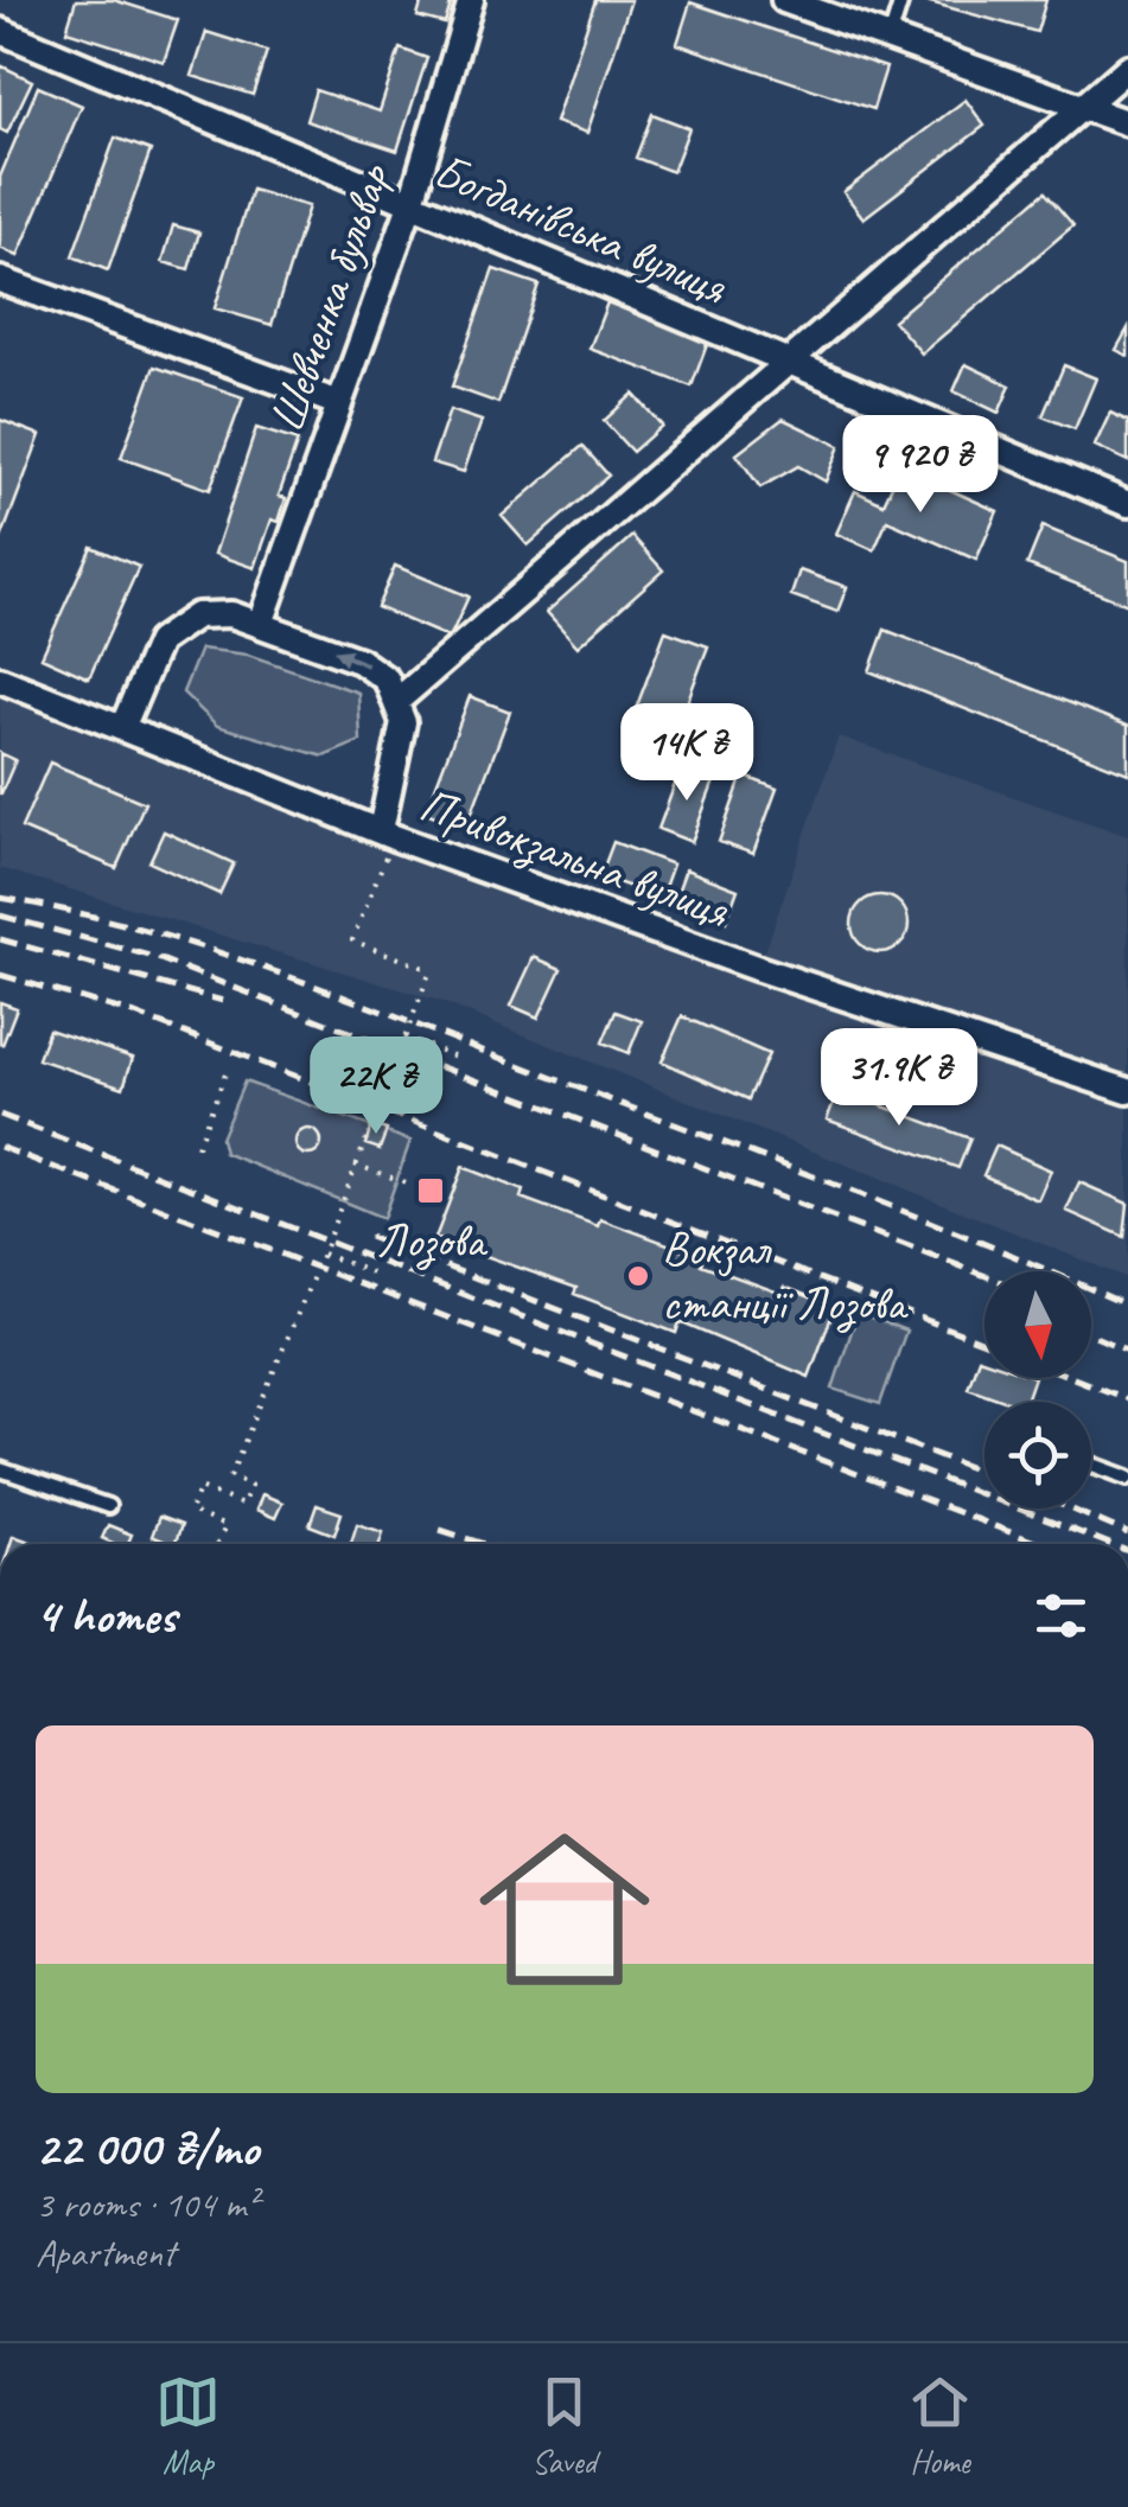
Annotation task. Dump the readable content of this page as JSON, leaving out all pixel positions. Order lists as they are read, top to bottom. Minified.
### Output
{"streets":{"street":["Богданівська вулиця","Шевченка бульвар","Привокзальна вулиця"]},"crossings":[["Богданівська вулиця","Шевченка бульвар"]],"places":{"transit":["Лозова"],"other":["Вокзал станції Лозова"]},"north":"bottom","page":{"price":["9 920 ₴","14K ₴","31.9K ₴","22K ₴"],"heading":"4 homes","list":[{"name":"22 000 ₴/mo","note":"3 rooms · 104 m² · Apartment"}],"tabs":["Map","Saved","Home"]}}
